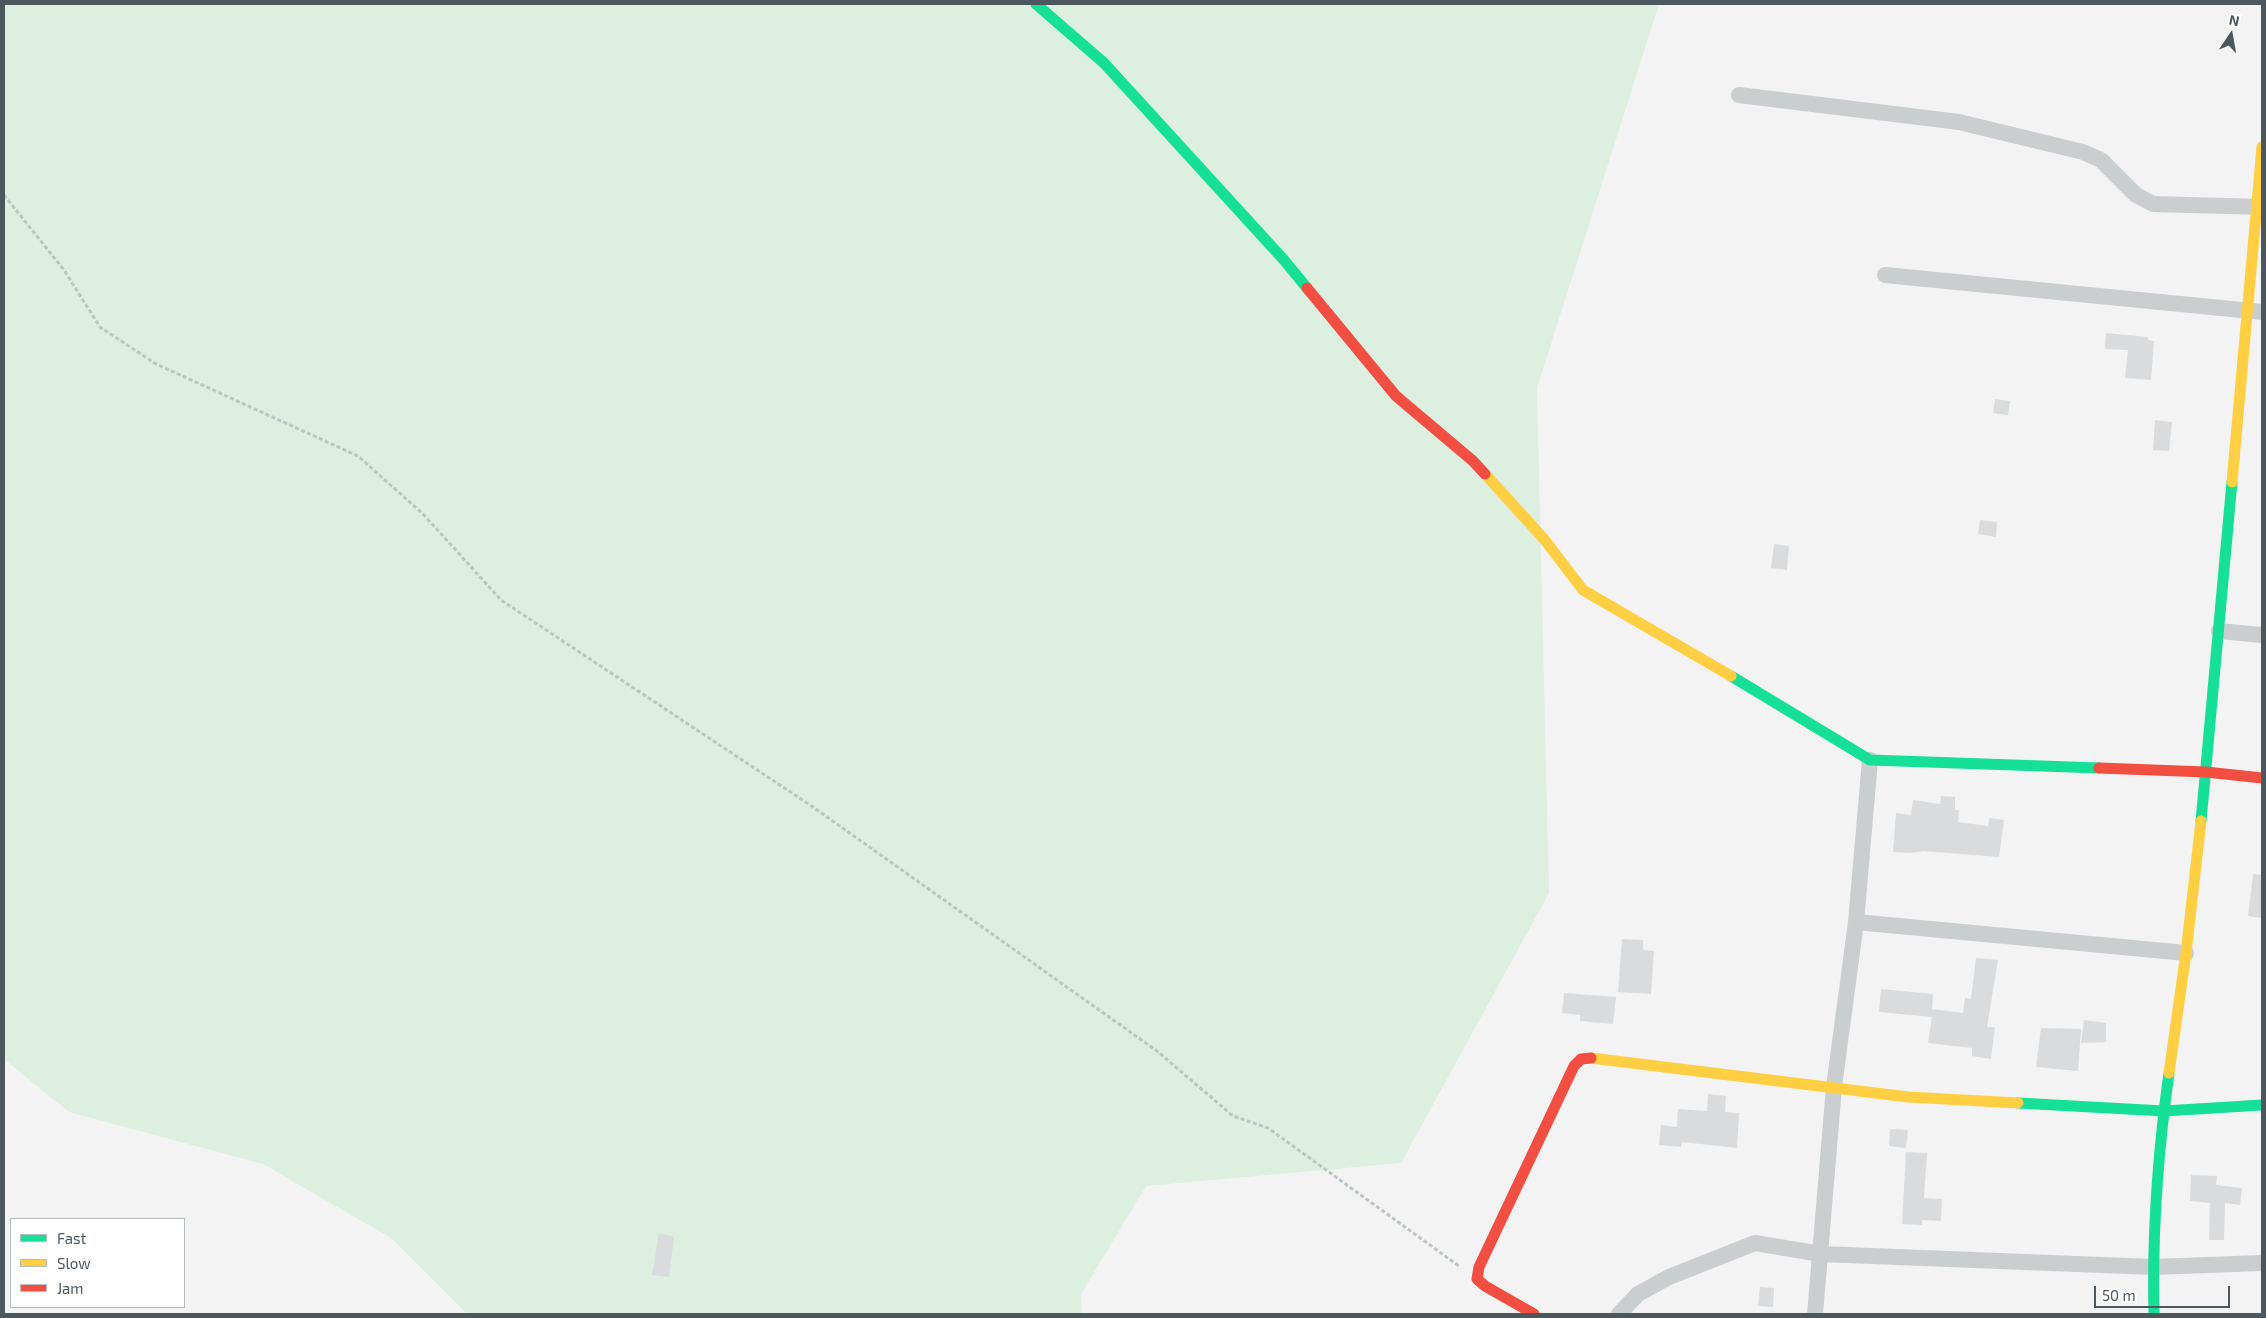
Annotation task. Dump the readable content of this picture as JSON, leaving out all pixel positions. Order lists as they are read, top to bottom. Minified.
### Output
{"legend":["Fast","Slow","Jam"],"scale_bar":"50 m","north":"top"}
